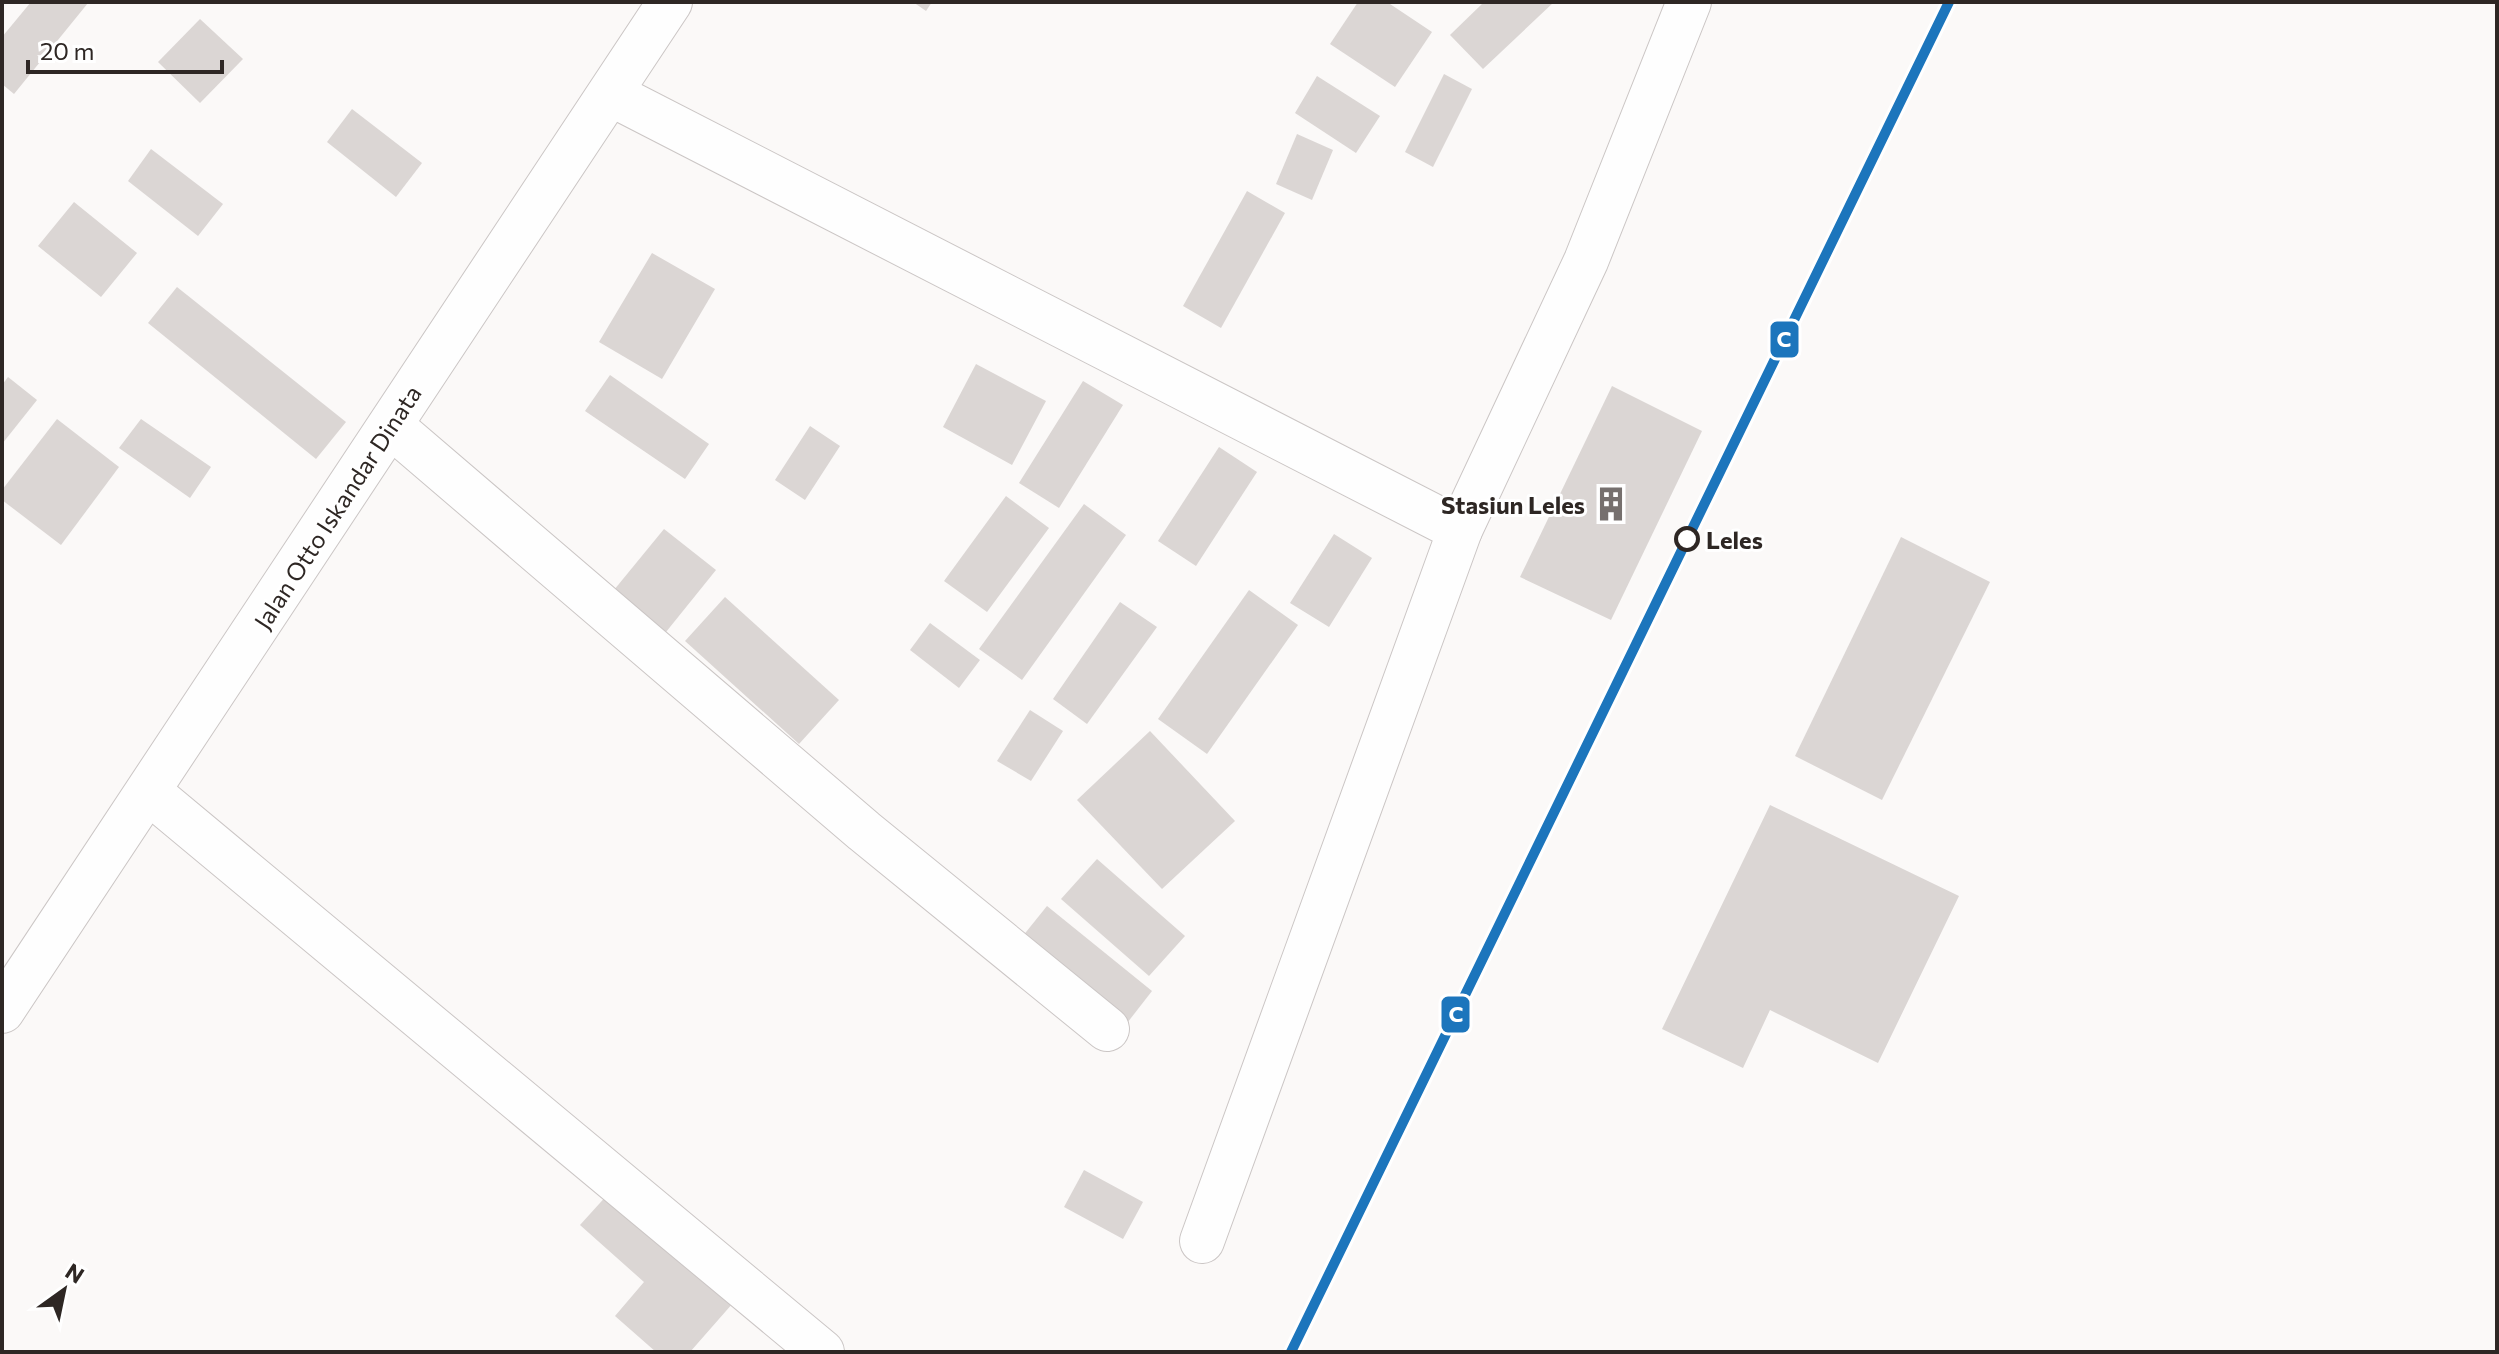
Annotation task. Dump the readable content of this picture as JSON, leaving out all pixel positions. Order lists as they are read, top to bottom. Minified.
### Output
{"streets":{"street":["Jalan Otto Iskandar Dinata"]},"places":{"building":["Stasiun Leles"],"other":["Leles"]},"lines":["transit line C"],"scale_bar":"20 m","north":"top right"}
